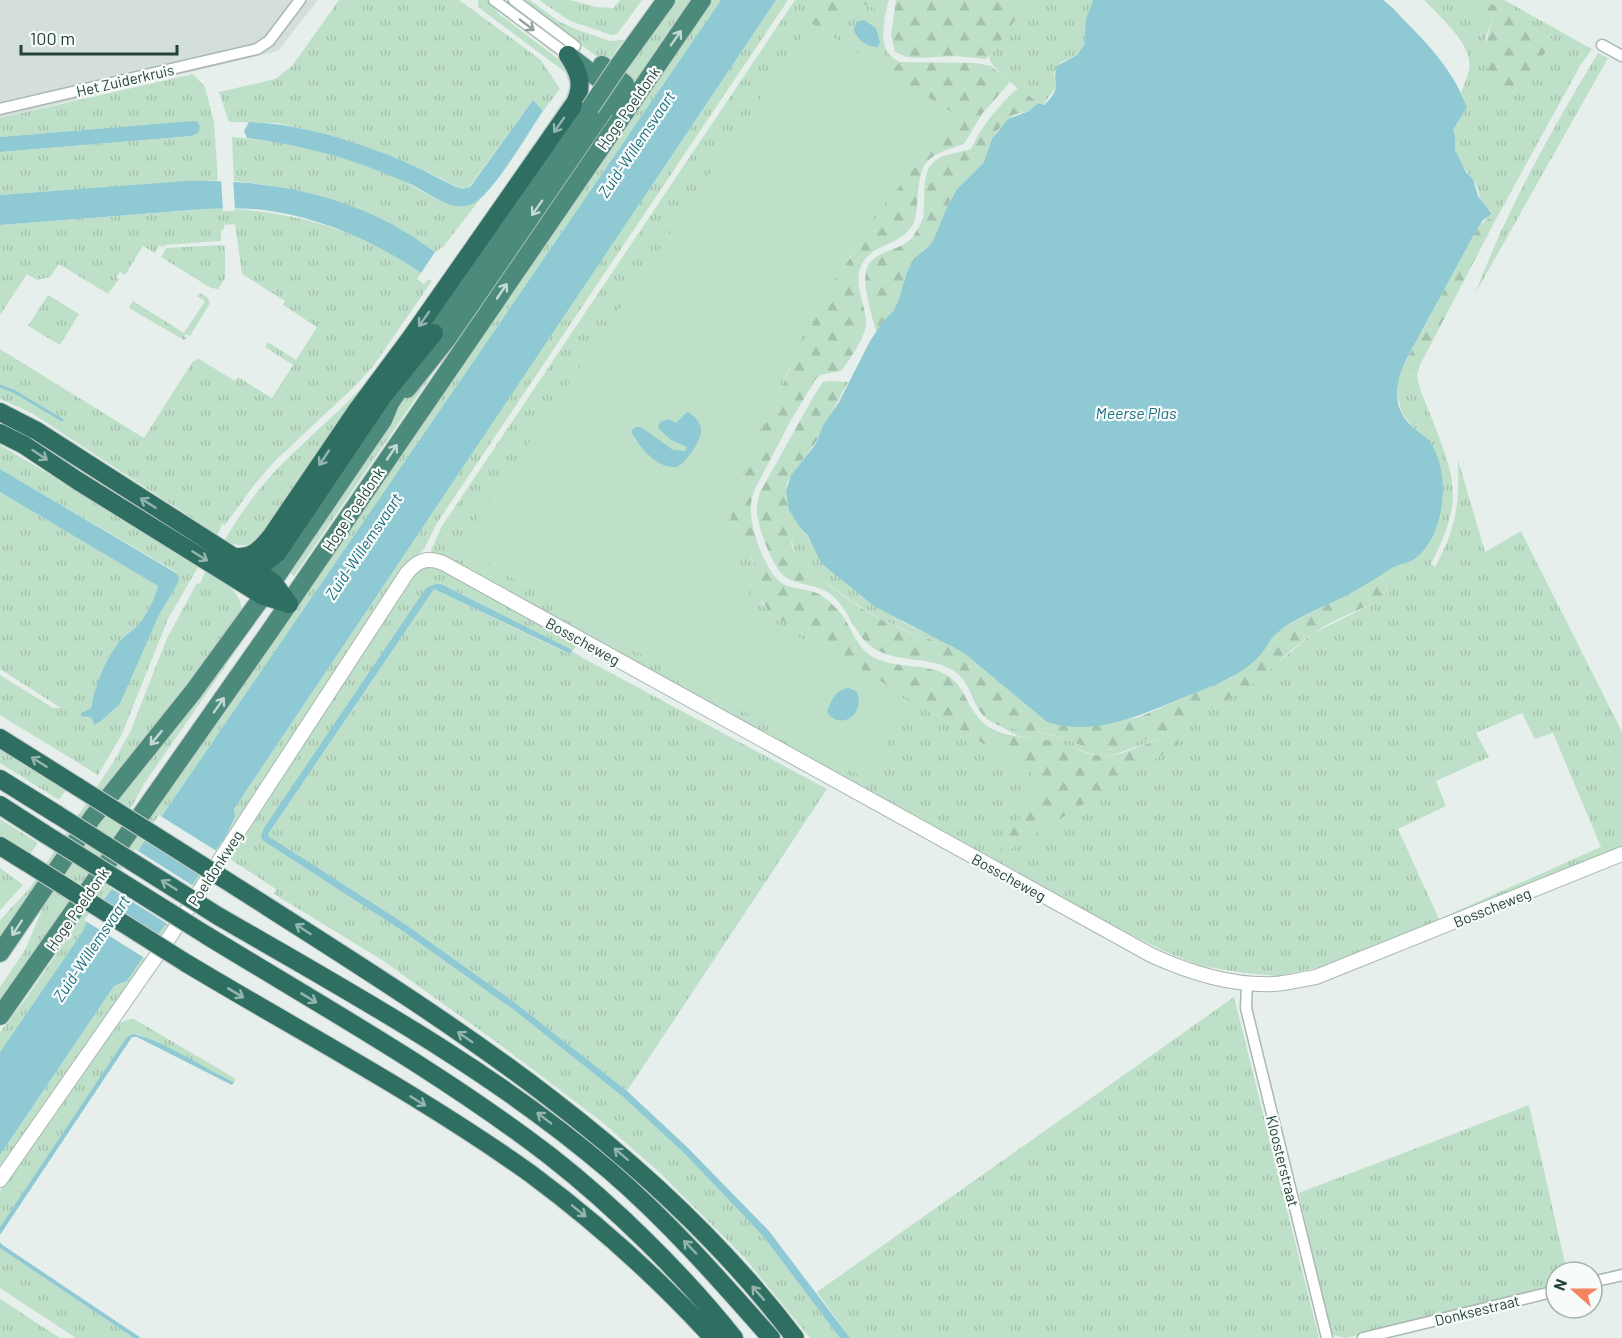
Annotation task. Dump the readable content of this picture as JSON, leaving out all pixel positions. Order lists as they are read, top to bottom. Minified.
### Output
{"streets":{"highway":["Hoge Poeldonk"],"street":["Het Zuiderkruis","Bosscheweg","Poeldonkweg","Kloosterstraat","Donksestraat"]},"crossings":[["Bosscheweg","Poeldonkweg"],["Bosscheweg","Kloosterstraat"]],"water":["Zuid-Willemsvaart","Meerse Plas"],"scale_bar":"100 m","north":"left"}
